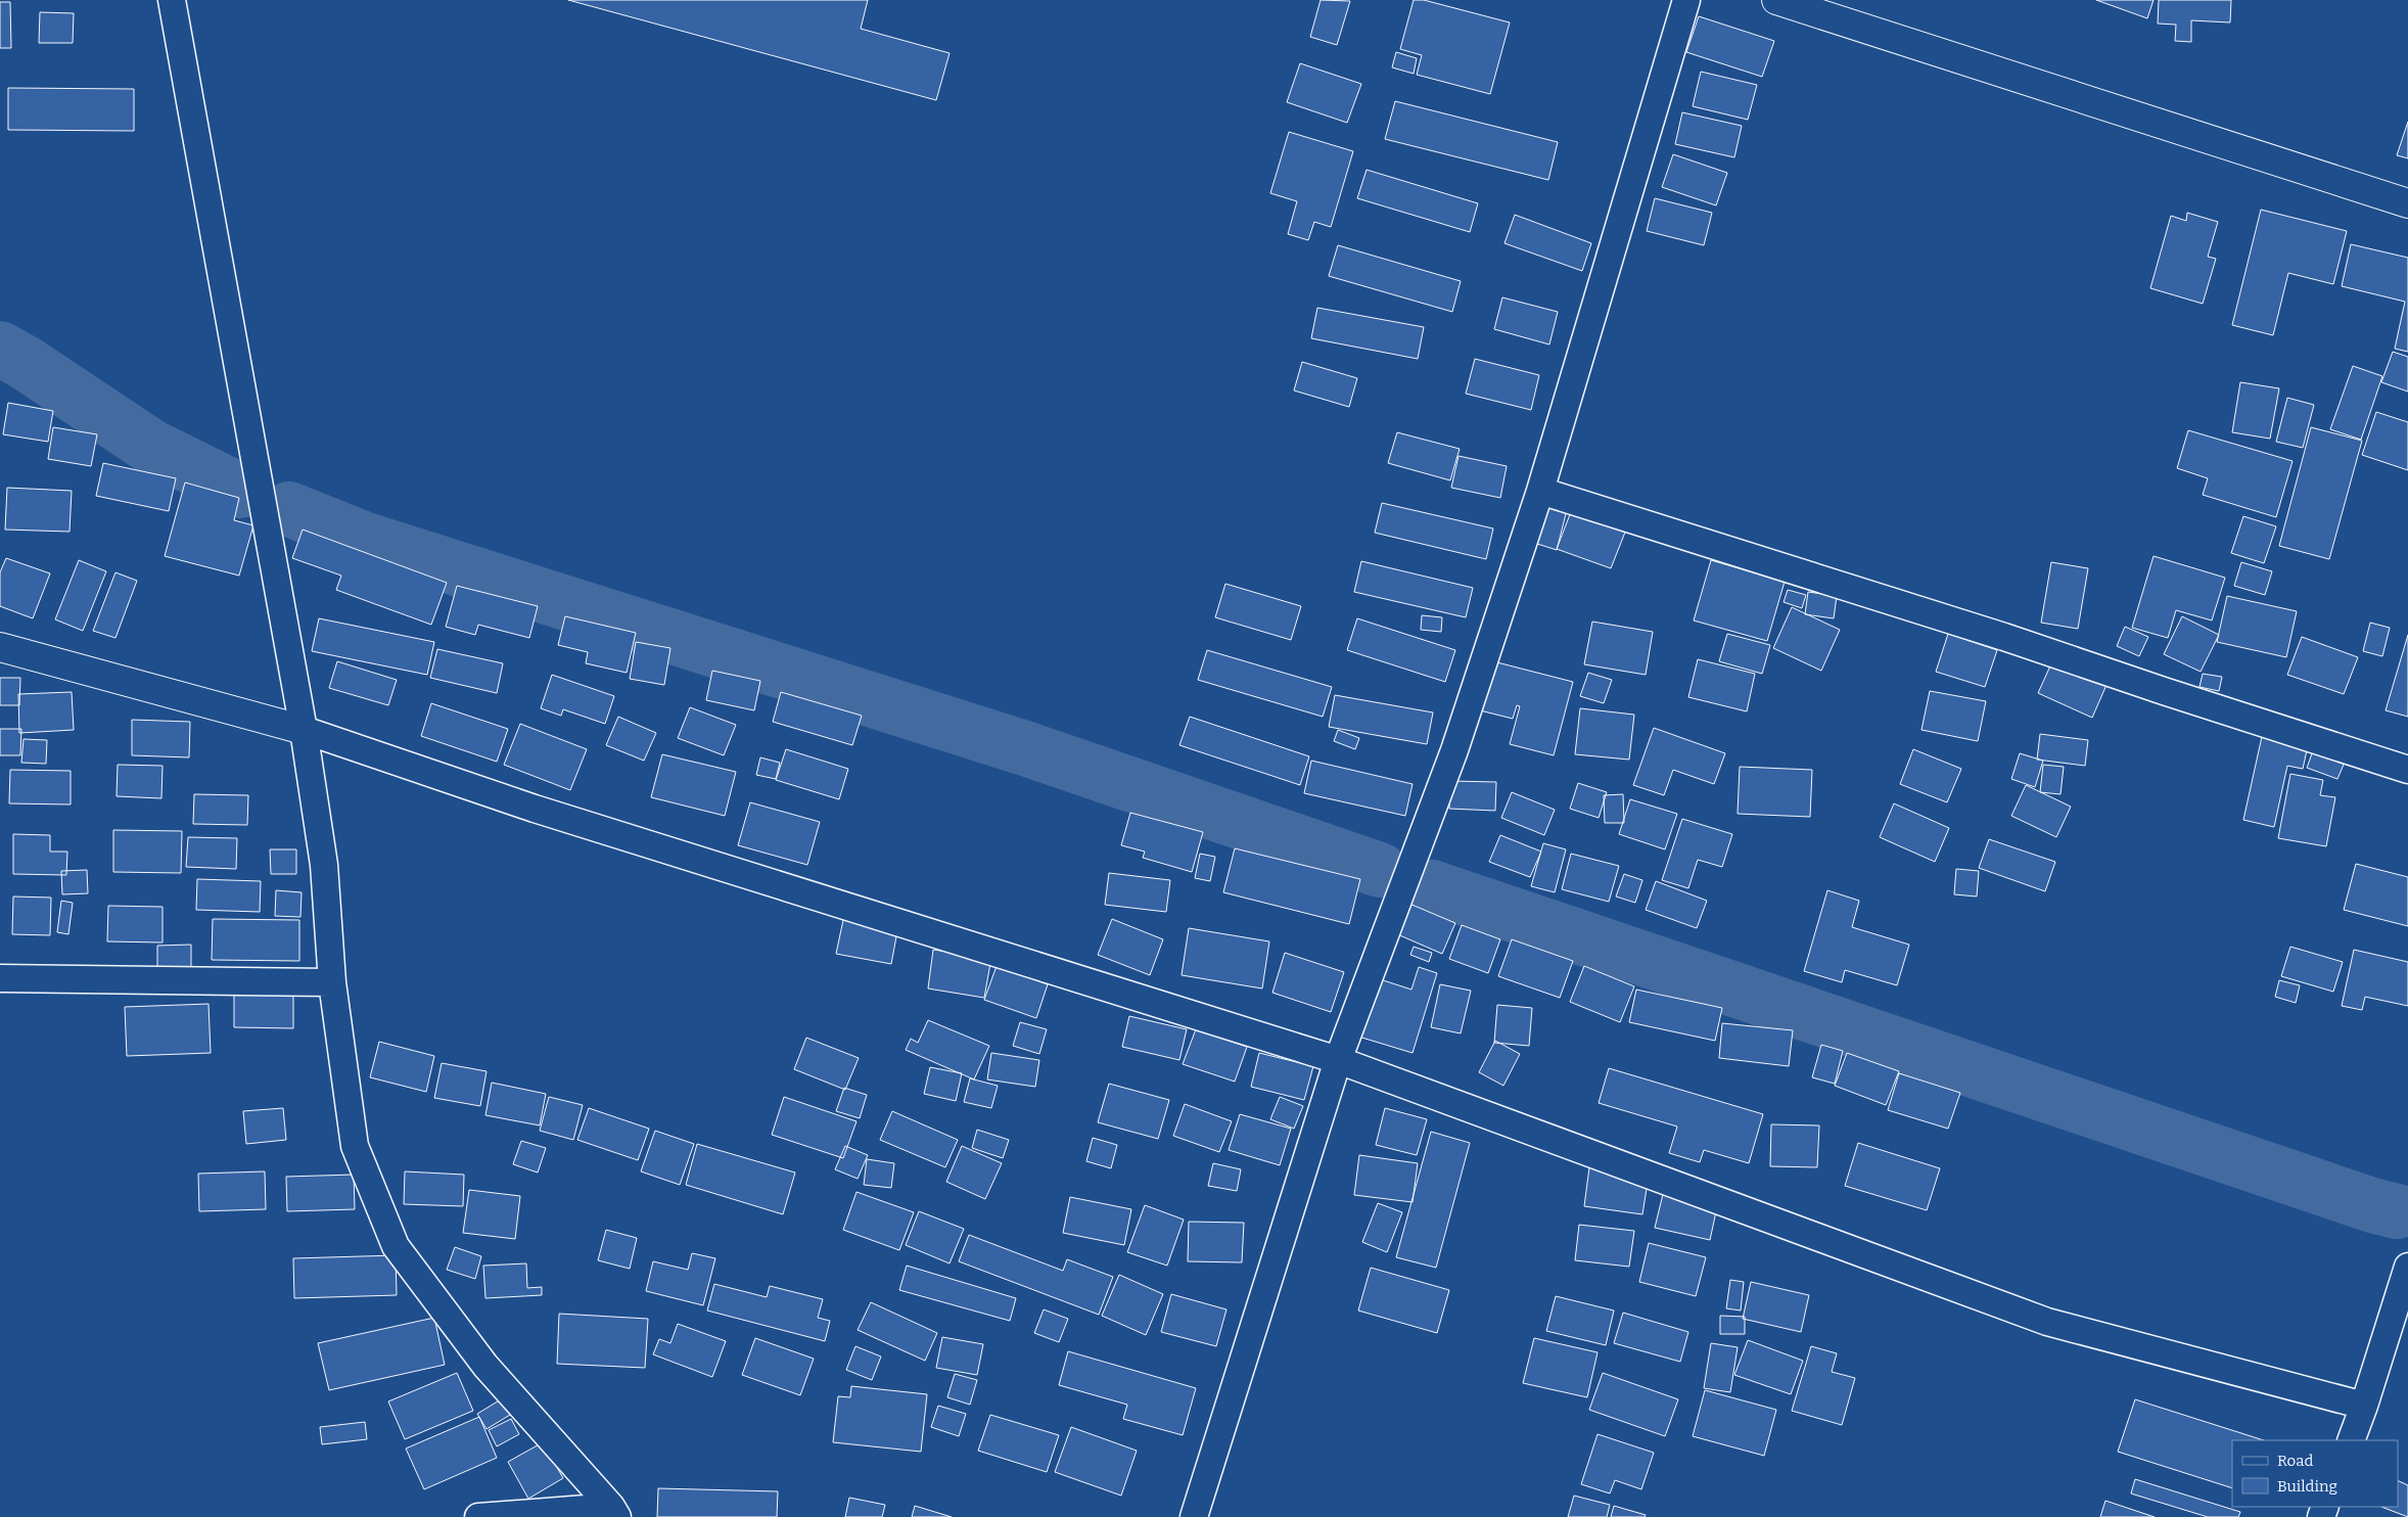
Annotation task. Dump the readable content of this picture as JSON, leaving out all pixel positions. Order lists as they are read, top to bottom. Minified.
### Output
{"legend":["Road","Building"]}
